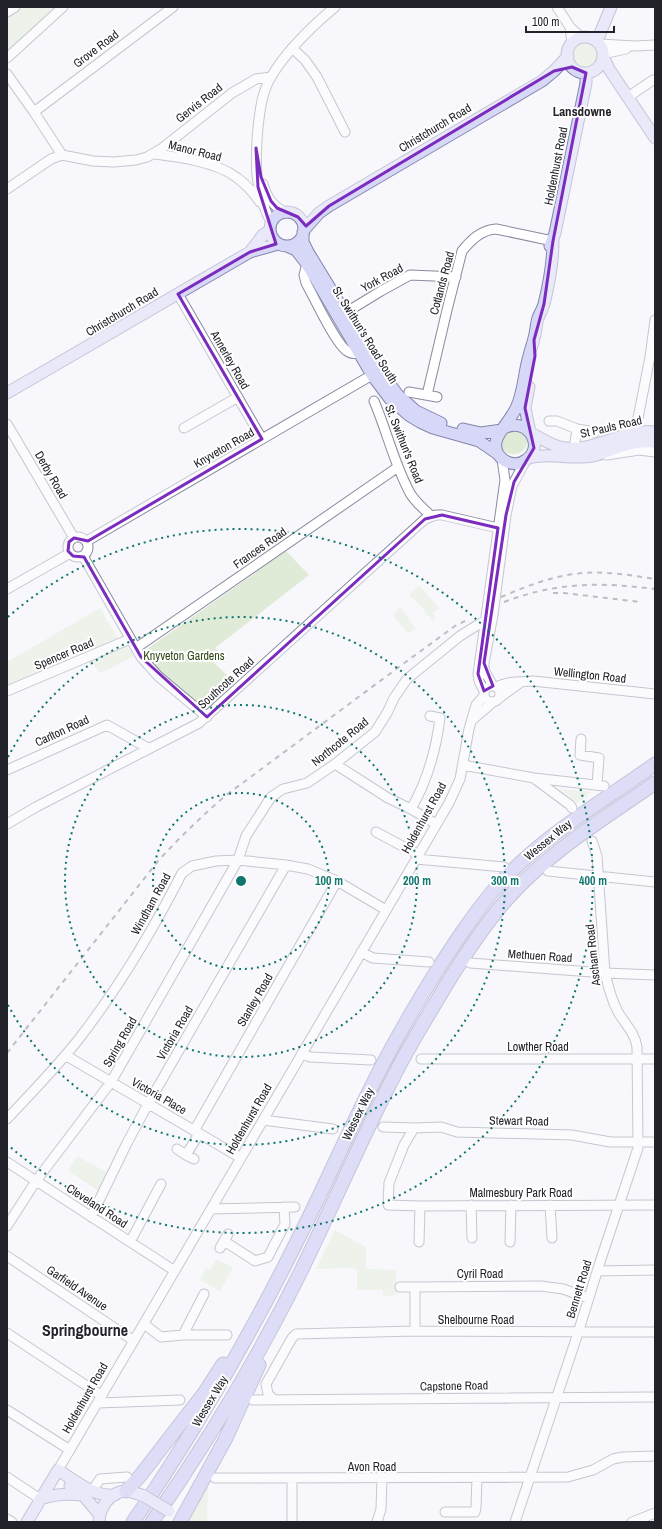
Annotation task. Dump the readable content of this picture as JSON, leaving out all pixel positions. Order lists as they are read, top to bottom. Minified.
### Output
{"streets":{"highway":["Wessex Way"],"main road":["Christchurch Road","Holdenhurst Road","St. Swithun's Road South","St Pauls Road"],"street":["Grove Road","Gervis Road","Manor Road","York Road","Cotlands Road","Annerley Road","St. Swithun's Road","Knyveton Road","Derby Road","Frances Road","Spencer Road","Wellington Road","Southcote Road","Carlton Road","Northcote Road","Windham Road","Ascham Road","Methuen Road","Stanley Road","Victoria Road","Spring Road","Lowther Road","Victoria Place","Stewart Road","Malmesbury Park Road","Cleveland Road","Cyril Road","Garfield Avenue","Bennett Road","Shelbourne Road","Capstone Road","Avon Road"]},"crossings":[["Gervis Road","Manor Road"],["Christchurch Road","Holdenhurst Road"],["Christchurch Road","St. Swithun's Road South"],["Christchurch Road","Annerley Road"],["Holdenhurst Road","Cotlands Road"],["Holdenhurst Road","St. Swithun's Road South"],["Holdenhurst Road","St Pauls Road"],["Holdenhurst Road","Wellington Road"],["Holdenhurst Road","Windham Road"],["Holdenhurst Road","Victoria Place"],["Holdenhurst Road","Cleveland Road"],["Holdenhurst Road","Garfield Avenue"],["York Road","Cotlands Road"],["York Road","St. Swithun's Road South"],["St. Swithun's Road South","St Pauls Road"],["St. Swithun's Road South","Knyveton Road"],["Annerley Road","Knyveton Road"],["St. Swithun's Road","Frances Road"],["St. Swithun's Road","Southcote Road"],["Knyveton Road","Derby Road"],["Southcote Road","Carlton Road"],["Northcote Road","Windham Road"],["Northcote Road","Spring Road"],["Windham Road","Stanley Road"],["Windham Road","Victoria Road"],["Windham Road","Spring Road"],["Windham Road","Victoria Place"],["Ascham Road","Methuen Road"],["Ascham Road","Lowther Road"],["Ascham Road","Bennett Road"],["Stanley Road","Victoria Place"],["Victoria Road","Victoria Place"],["Victoria Road","Cleveland Road"],["Spring Road","Victoria Place"],["Spring Road","Cleveland Road"],["Lowther Road","Bennett Road"],["Stewart Road","Malmesbury Park Road"],["Stewart Road","Bennett Road"],["Malmesbury Park Road","Bennett Road"],["Cyril Road","Bennett Road"],["Bennett Road","Shelbourne Road"],["Bennett Road","Capstone Road"],["Bennett Road","Avon Road"],["Shelbourne Road","Capstone Road"]],"districts":["Lansdowne","Springbourne"],"parks":["Knyveton Gardens"],"scale_bar":"100 m","rings":["100 m","200 m","300 m","400 m"]}
